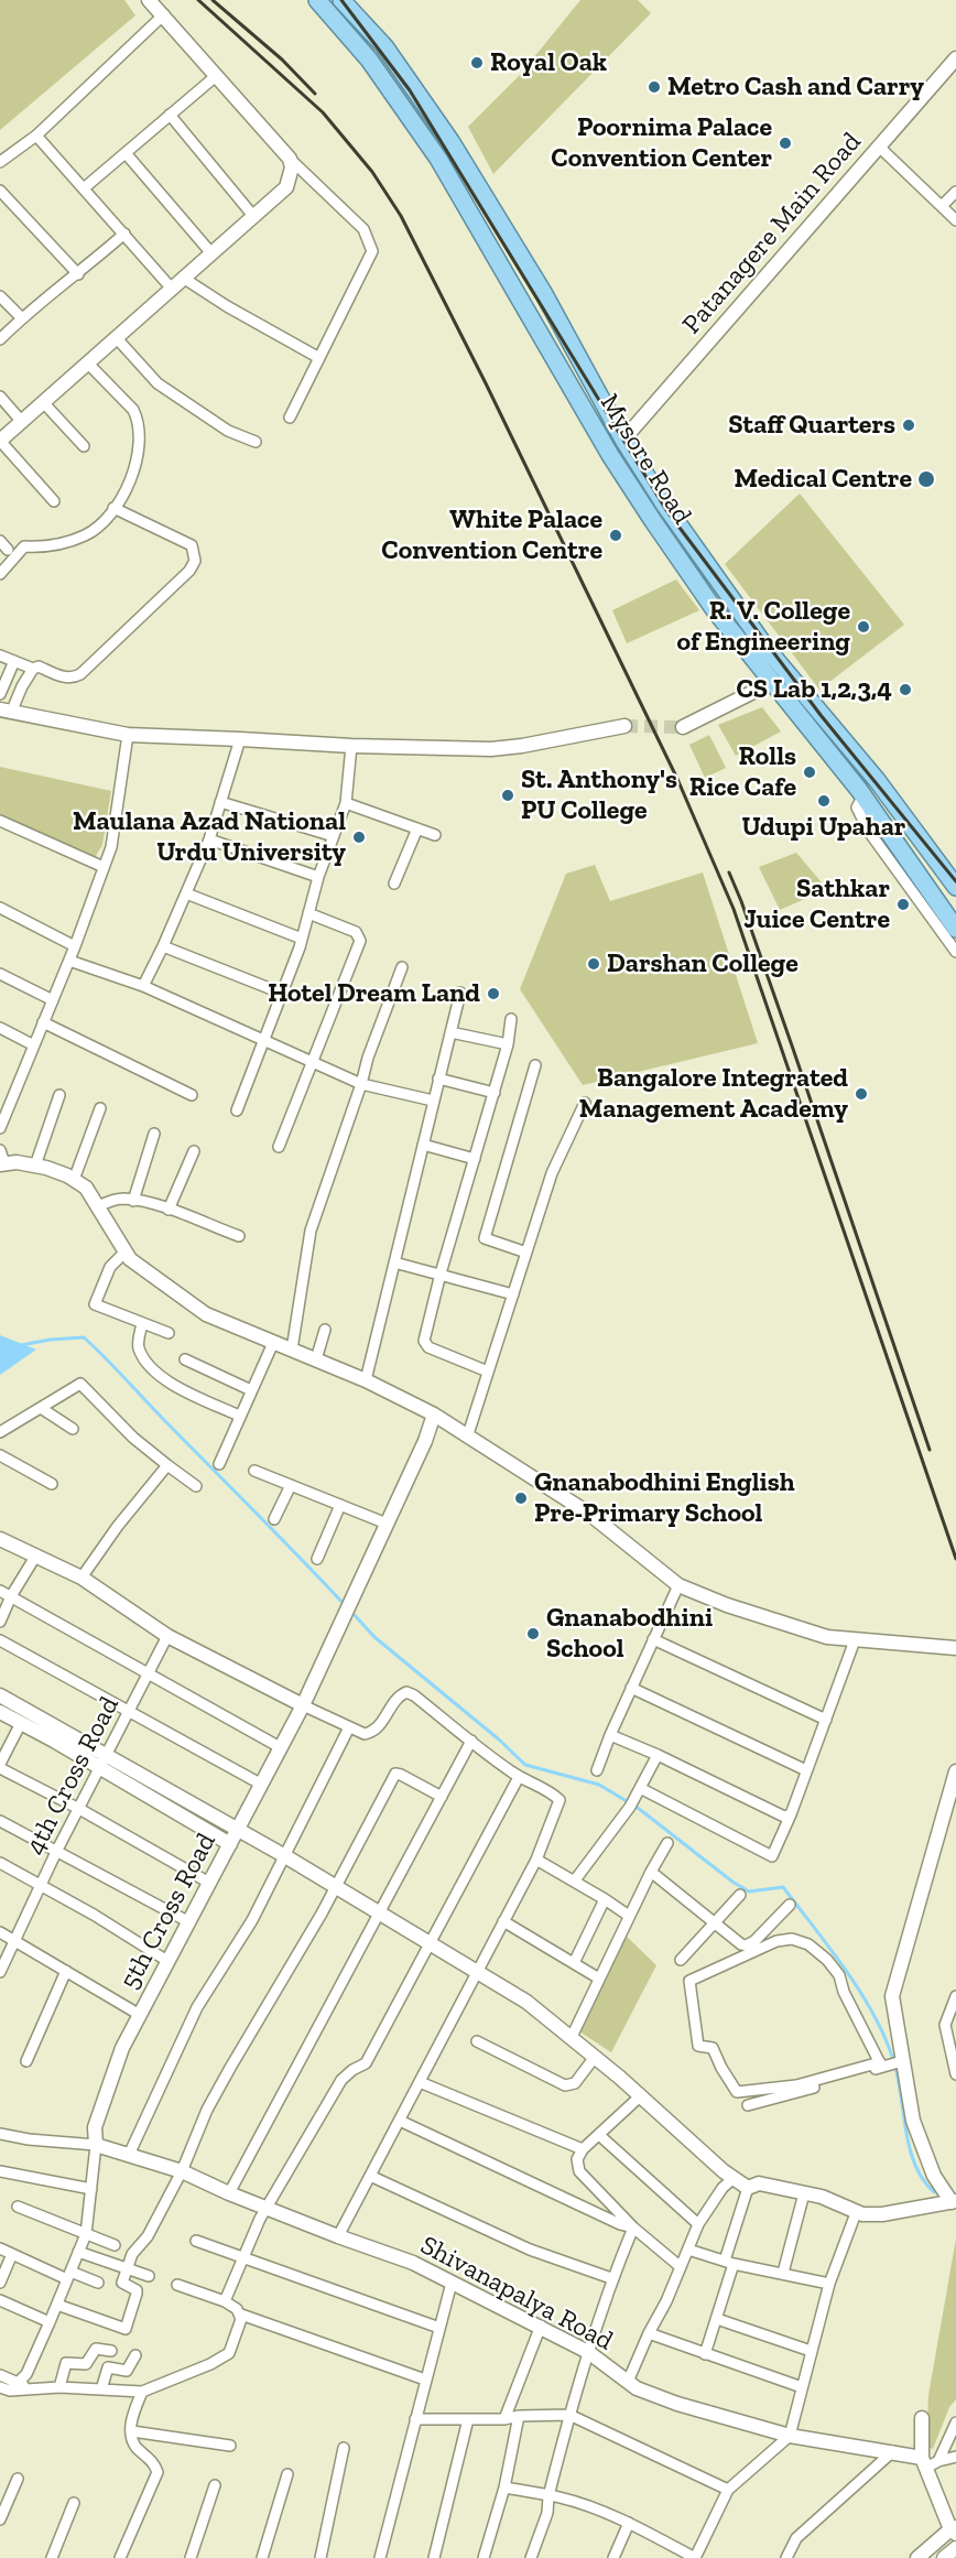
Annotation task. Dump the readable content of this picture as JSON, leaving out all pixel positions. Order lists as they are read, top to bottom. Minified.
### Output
{"streets":{"highway":["Mysore Road"],"street":["Patanagere Main Road","4th Cross Road","5th Cross Road","Shivanapalya Road"]},"crossings":[["Patanagere Main Road","Mysore Road"],["5th Cross Road","Shivanapalya Road"]],"places":["Royal Oak","Metro Cash and Carry","Poornima Palace Convention Center","Staff Quarters","Medical Centre","White Palace Convention Centre","R. V. College of Engineering","CS Lab 1,2,3,4","Rolls Rice Cafe","St. Anthony's PU College","Udupi Upahar","Maulana Azad National Urdu University","Sathkar Juice Centre","Darshan College","Hotel Dream Land","Bangalore Integrated Management Academy","Gnanabodhini English Pre-Primary School","Gnanabodhini School"]}
